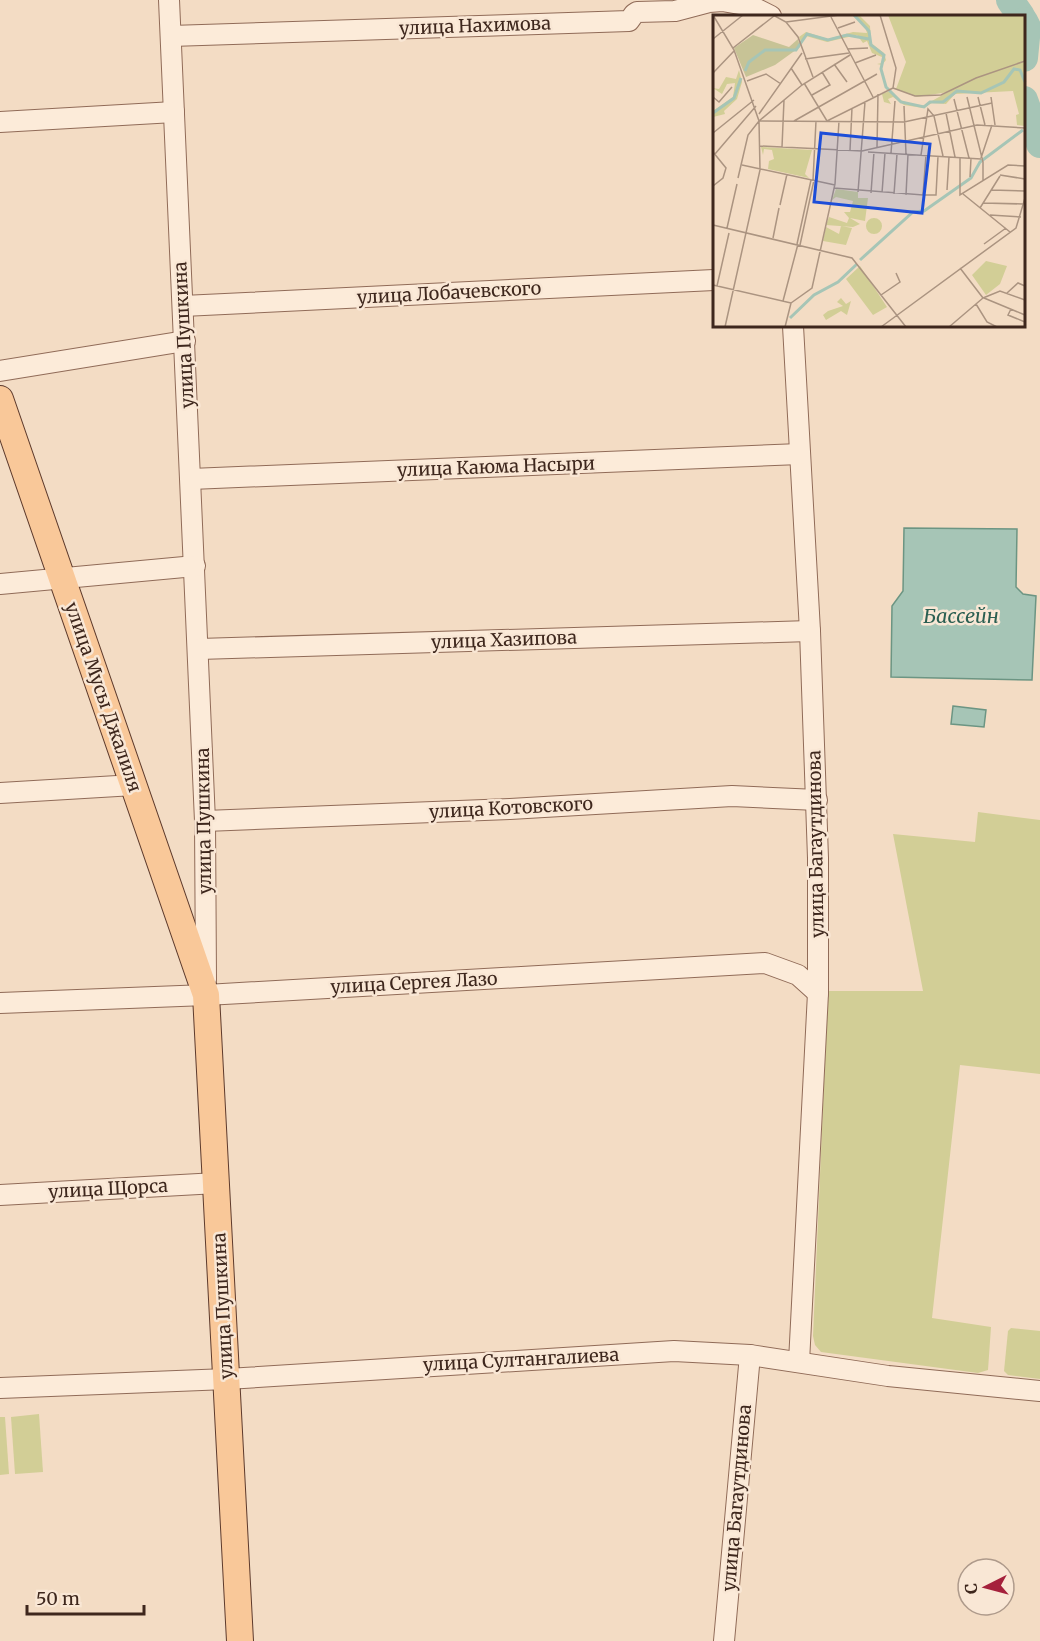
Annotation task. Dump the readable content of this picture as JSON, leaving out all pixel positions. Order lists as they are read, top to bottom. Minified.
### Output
{"streets":{"main road":["улица Пушкина","улица Мусы Джалиля"],"street":["улица Нахимова","улица Лобачевского","улица Каюма Насыри","улица Хазипова","улица Котовского","улица Багаутдинова","улица Сергея Лазо","улица Щорса","улица Султангалиева"]},"crossings":[["улица Нахимова","улица Пушкина"],["улица Лобачевского","улица Пушкина"],["улица Пушкина","улица Каюма Насыри"],["улица Пушкина","улица Хазипова"],["улица Пушкина","улица Мусы Джалиля"],["улица Пушкина","улица Котовского"],["улица Пушкина","улица Сергея Лазо"],["улица Пушкина","улица Щорса"],["улица Пушкина","улица Султангалиева"],["улица Каюма Насыри","улица Багаутдинова"],["улица Хазипова","улица Багаутдинова"],["улица Мусы Джалиля","улица Сергея Лазо"],["улица Котовского","улица Багаутдинова"],["улица Багаутдинова","улица Сергея Лазо"],["улица Багаутдинова","улица Султангалиева"]],"water":["Бассейн"],"scale_bar":"50 m","north":"left"}
